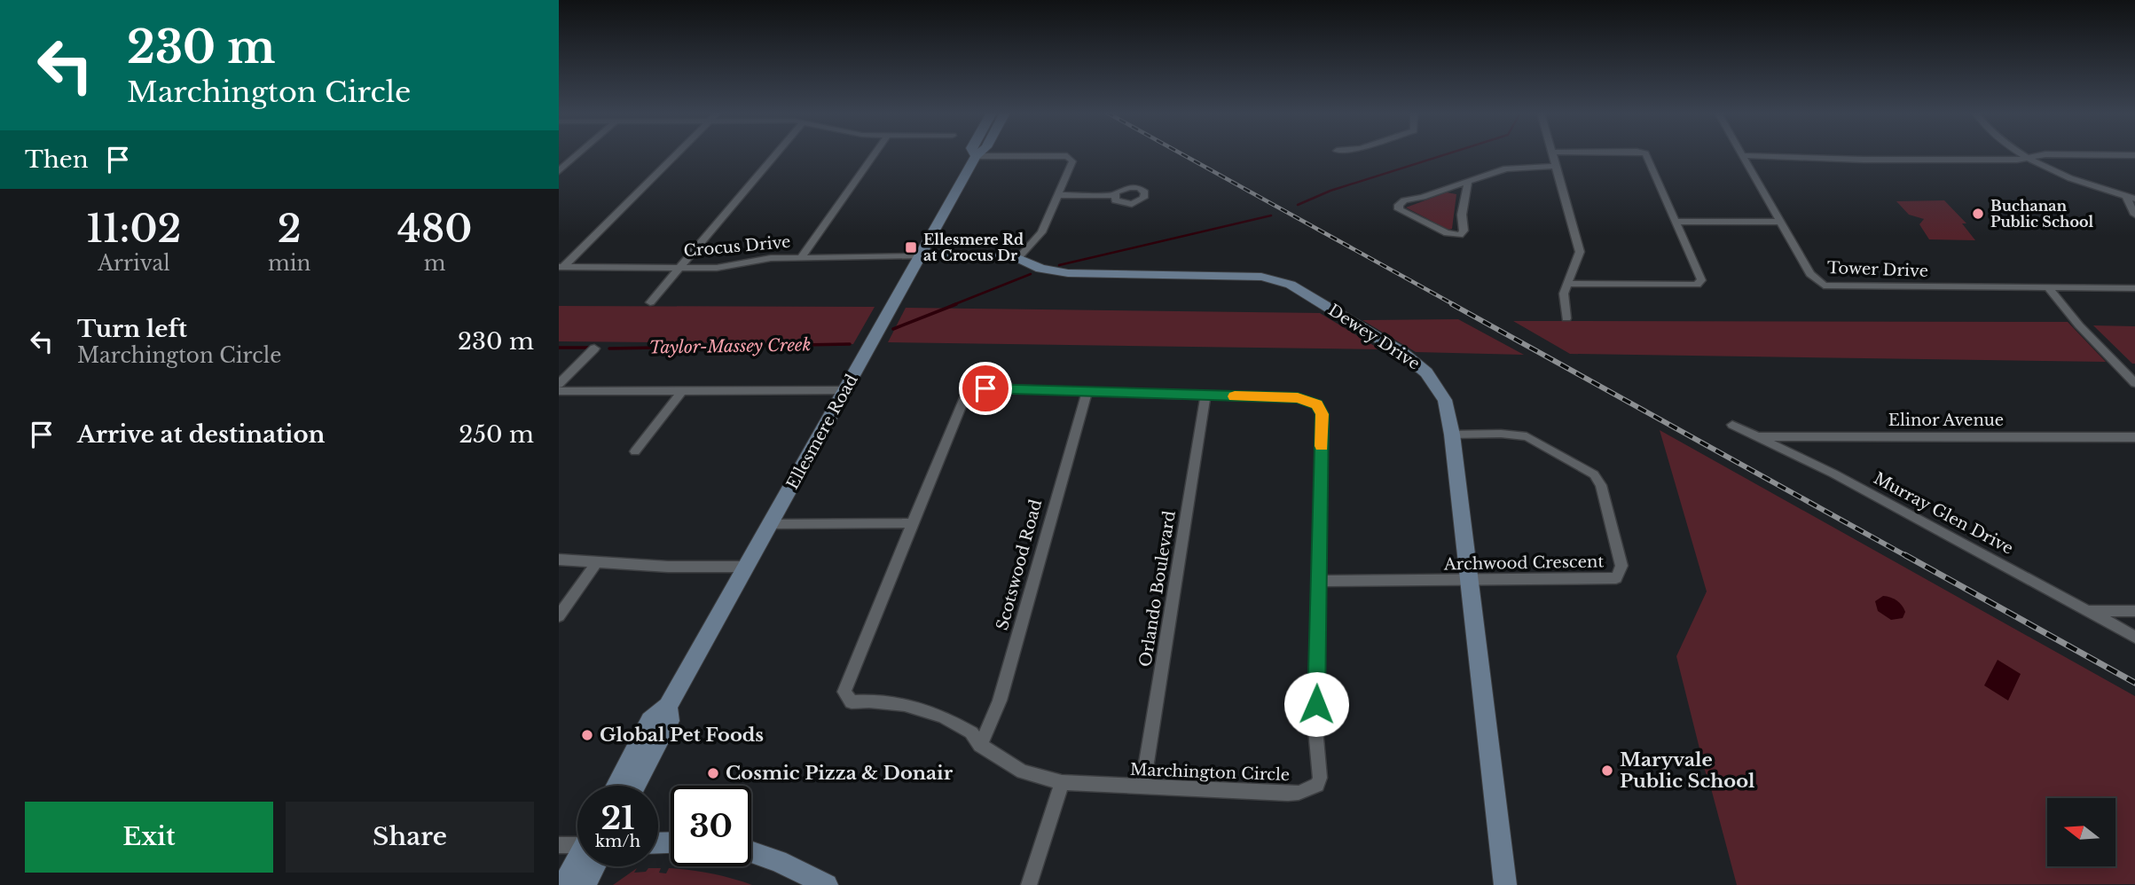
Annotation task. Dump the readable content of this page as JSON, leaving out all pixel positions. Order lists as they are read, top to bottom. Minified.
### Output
{"streets":{"street":["Crocus Drive","Tower Drive","Dewey Drive","Elinor Avenue","Ellesmere Road","Murray Glen Drive","Archwood Crescent","Scotswood Road","Orlando Boulevard","Marchington Circle"]},"crossings":[["Crocus Drive","Dewey Drive"],["Crocus Drive","Ellesmere Road"],["Dewey Drive","Ellesmere Road"],["Dewey Drive","Archwood Crescent"],["Elinor Avenue","Murray Glen Drive"],["Archwood Crescent","Marchington Circle"],["Scotswood Road","Marchington Circle"],["Orlando Boulevard","Marchington Circle"]],"water":["Taylor-Massey Creek"],"places":{"other":["Buchanan Public School","Global Pet Foods","Maryvale Public School","Cosmic Pizza & Donair"],"transit":["Ellesmere Rd at Crocus Dr"]},"north":"left","page":{"turn":["230 m","Marchington Circle"],"then":"Then","eta":["11:02","Arrival","2","min","480","m"],"list":[{"name":"Turn left","note":"Marchington Circle","value":"230 m"},{"name":"Arrive at destination","value":"250 m"}],"speed":"21 km/h","limit":"30","buttons":["Exit","Share"]}}
